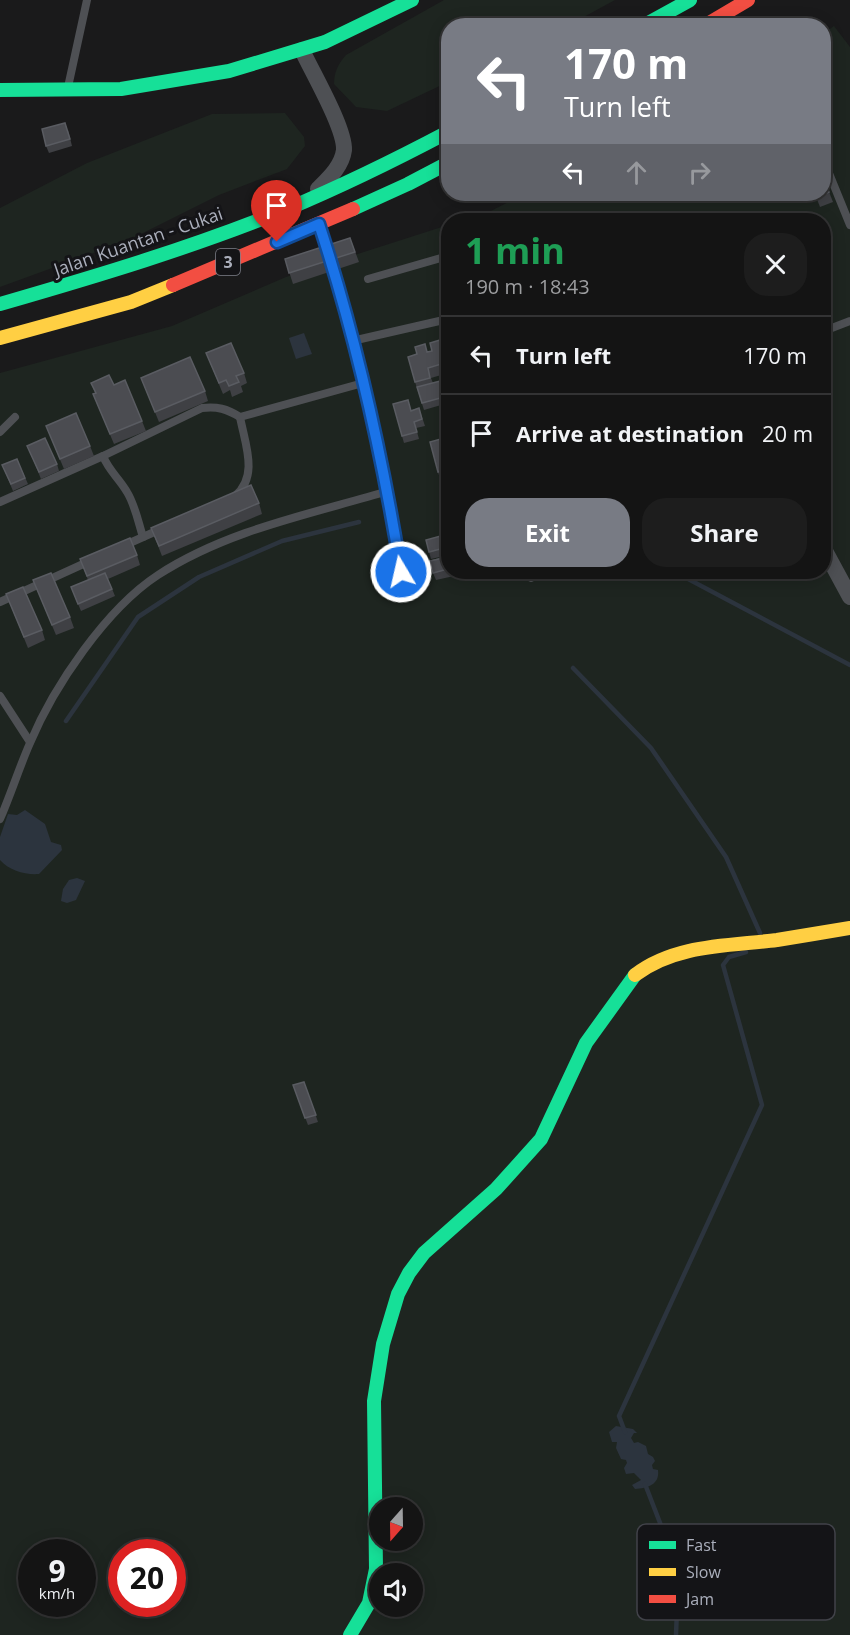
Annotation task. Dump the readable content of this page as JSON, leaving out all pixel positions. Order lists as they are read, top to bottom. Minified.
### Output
{"streets":{"main road":["Jalan Kuantan - Cukai","3"]},"legend":["Fast","Slow","Jam"],"north":"bottom","page":{"turn":["170 m","Turn left"],"heading":["1 min","190 m · 18:43"],"list":[{"name":"Turn left","value":"170 m"},{"name":"Arrive at destination","value":"20 m"}],"buttons":["Exit","Share"],"speed":"9 km/h","limit":"20"}}
